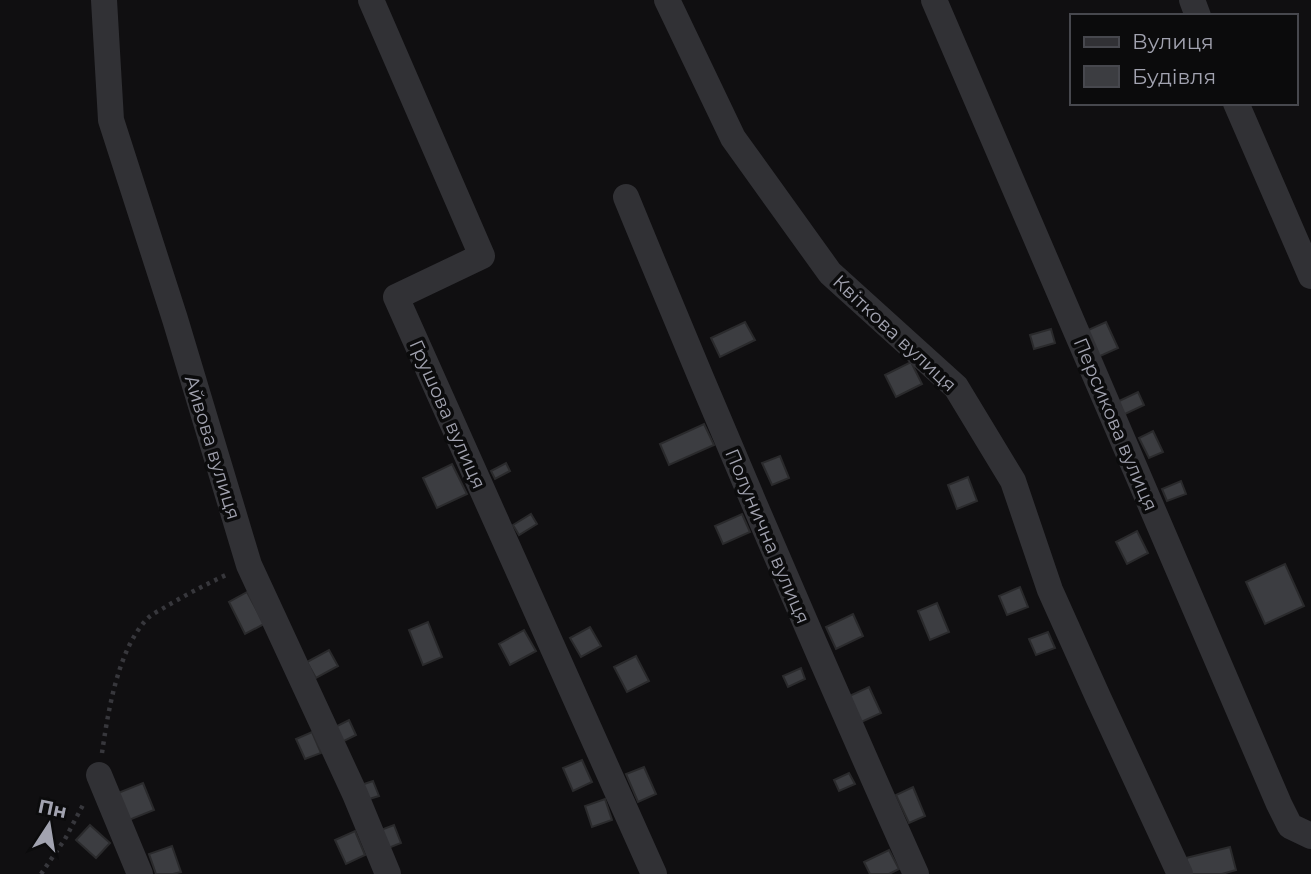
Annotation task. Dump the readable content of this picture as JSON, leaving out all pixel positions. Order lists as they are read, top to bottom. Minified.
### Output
{"streets":{"street":["Квіткова вулиця","Грушова вулиця","Персикова вулиця","Айвова вулиця","Полунична вулиця"]},"legend":["Вулиця","Будівля"],"north":"top"}
